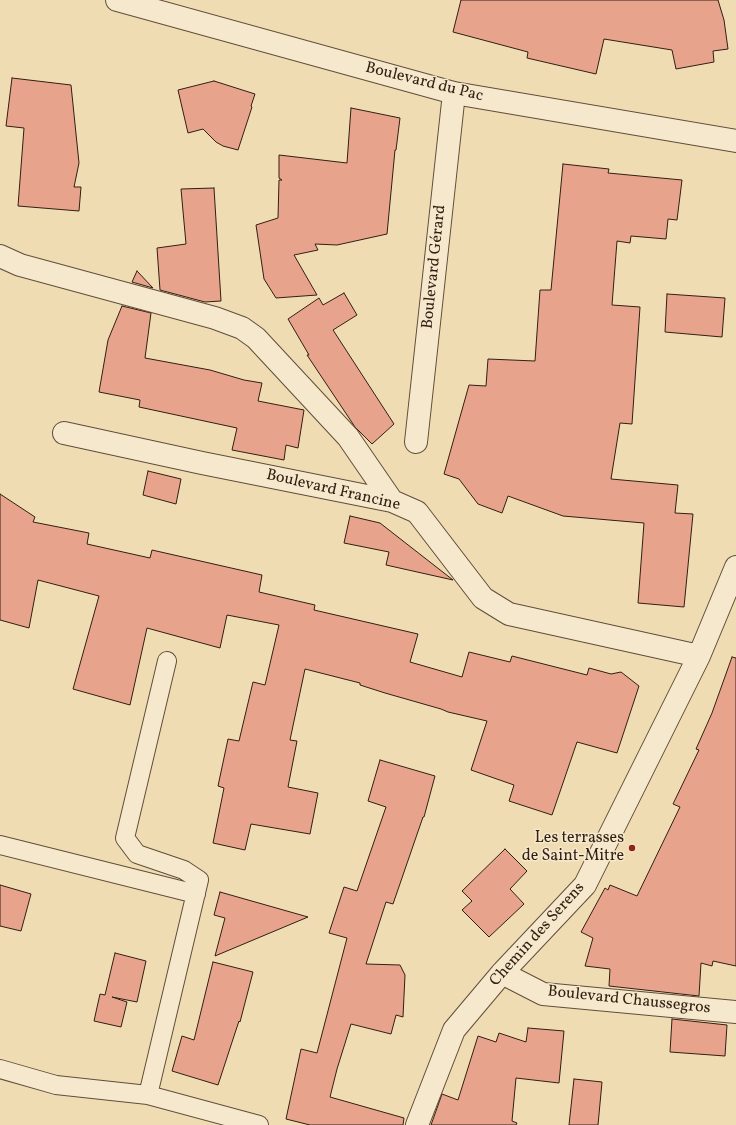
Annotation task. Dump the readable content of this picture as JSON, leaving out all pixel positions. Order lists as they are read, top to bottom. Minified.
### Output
{"streets":{"street":["Boulevard du Pac","Boulevard Gérard","Boulevard Francine","Chemin des Serens","Boulevard Chaussegros"]},"crossings":[["Boulevard du Pac","Boulevard Gérard"],["Boulevard Francine","Chemin des Serens"],["Chemin des Serens","Boulevard Chaussegros"]],"places":["Les terrasses de Saint-Mitre"]}
